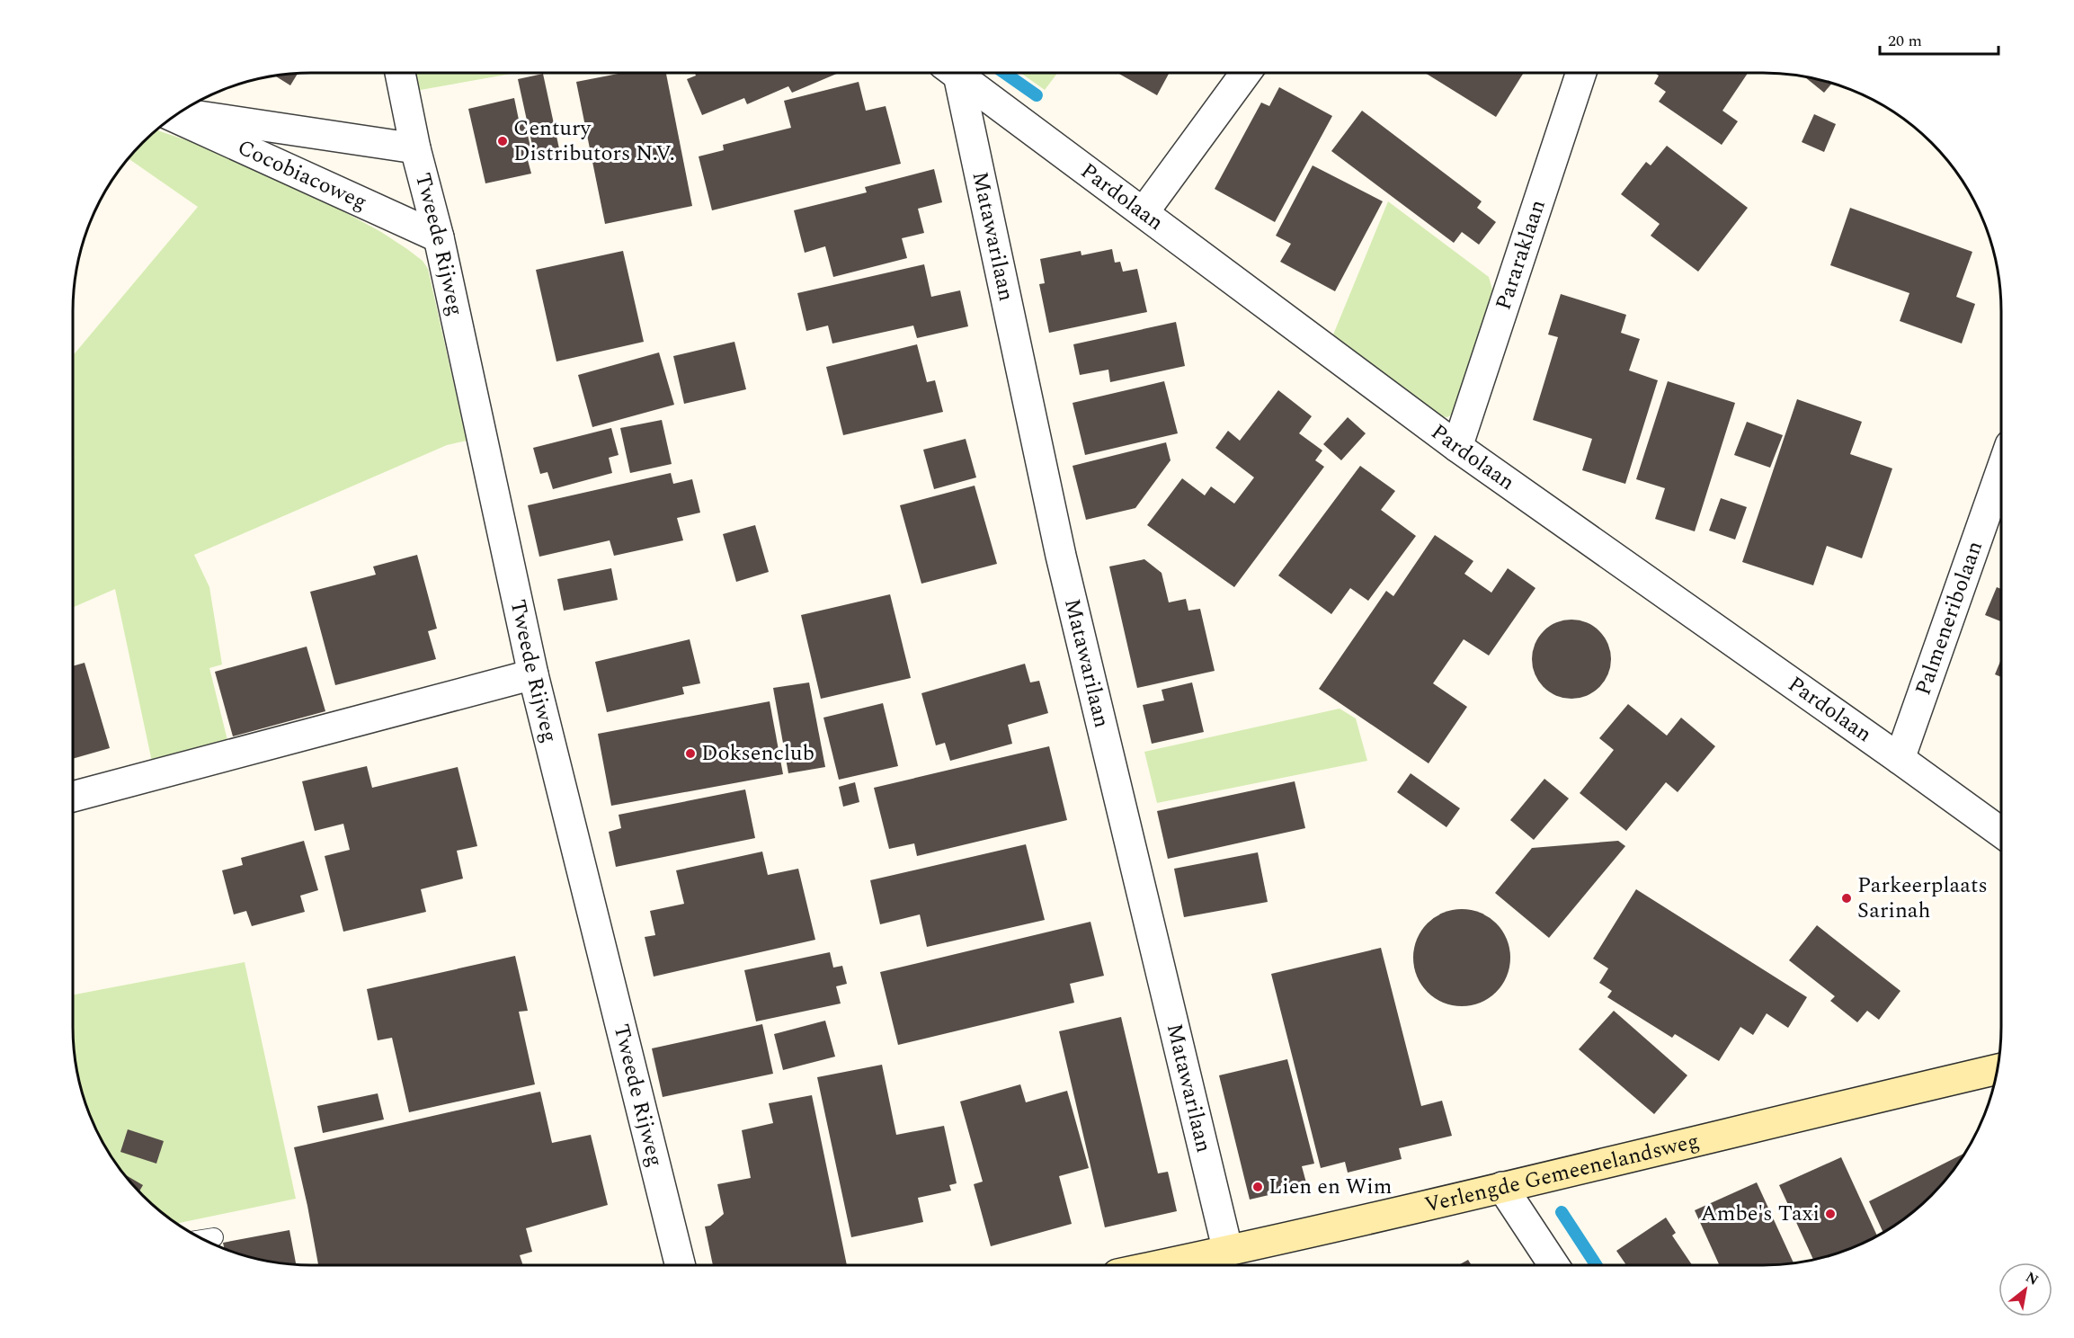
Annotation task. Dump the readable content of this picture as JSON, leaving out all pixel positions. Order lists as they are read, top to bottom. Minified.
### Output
{"streets":{"street":["Cocobiacoweg","Pardolaan","Matawarilaan","Tweede Rijweg","Pararaklaan","Palmeneribolaan","Verlengde Gemeenelandsweg"]},"crossings":[["Cocobiacoweg","Tweede Rijweg"],["Pardolaan","Pararaklaan"],["Pardolaan","Palmeneribolaan"],["Matawarilaan","Verlengde Gemeenelandsweg"]],"places":["Century Distributors N.V.","Doksenclub","Parkeerplaats Sarinah","Lien en Wim","Ambe's Taxi"],"scale_bar":"20 m","north":"top right"}
